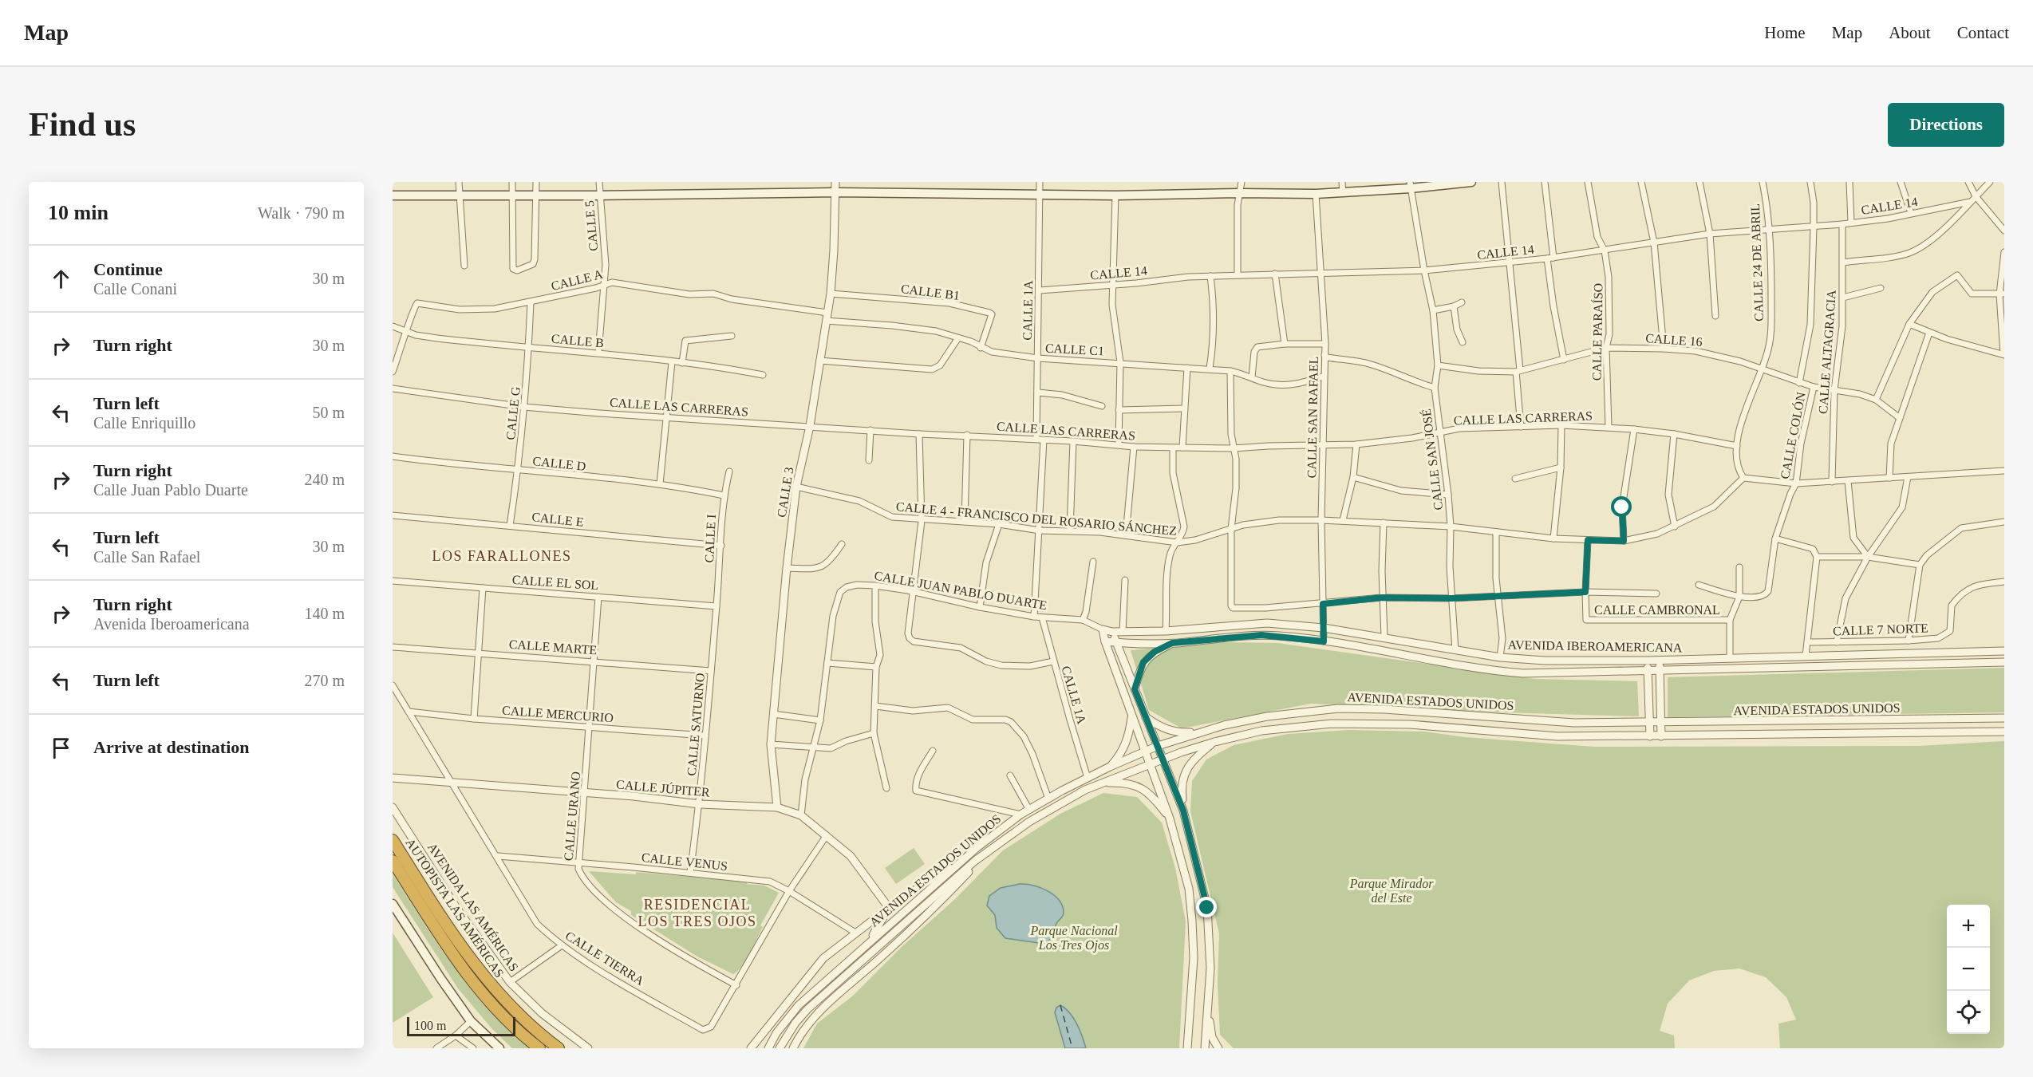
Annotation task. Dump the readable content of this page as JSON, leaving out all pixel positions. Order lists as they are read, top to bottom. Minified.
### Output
{"streets":{"highway":["AUTOPISTA LAS AMÉRICAS"],"street":["CALLE 14","CALLE 5","CALLE 24 DE ABRIL","CALLE A","CALLE B1","CALLE 1A","CALLE PARAÍSO","CALLE 16","CALLE B","CALLE C1","CALLE ALTAGRACIA","CALLE LAS CARRERAS","CALLE G","CALLE SAN RAFAEL","CALLE COLÓN","CALLE SAN JOSÉ","CALLE D","CALLE 3","CALLE 4 - FRANCISCO DEL ROSARIO SÁNCHEZ","CALLE E","CALLE I","CALLE EL SOL","CALLE JUAN PABLO DUARTE","CALLE CAMBRONAL","CALLE 7 NORTE","AVENIDA IBEROAMERICANA","CALLE MARTE","AVENIDA ESTADOS UNIDOS","CALLE MERCURIO","CALLE SATURNO","CALLE JÚPITER","CALLE URANO","CALLE VENUS","AVENIDA LAS AMÉRICAS","CALLE TIERRA"]},"crossings":[["CALLE 14","CALLE 24 DE ABRIL"],["CALLE 14","CALLE 1A"],["CALLE 14","CALLE PARAÍSO"],["CALLE 14","CALLE ALTAGRACIA"],["CALLE 14","CALLE SAN RAFAEL"],["CALLE 14","CALLE SAN JOSÉ"],["CALLE 5","CALLE A"],["CALLE 5","CALLE B"],["CALLE 24 DE ABRIL","CALLE 16"],["CALLE 24 DE ABRIL","CALLE LAS CARRERAS"],["CALLE 24 DE ABRIL","CALLE 4 - FRANCISCO DEL ROSARIO SÁNCHEZ"],["CALLE A","CALLE B"],["CALLE A","CALLE C1"],["CALLE A","CALLE G"],["CALLE A","CALLE 3"],["CALLE B1","CALLE C1"],["CALLE B1","CALLE 3"],["CALLE 1A","CALLE C1"],["CALLE 1A","CALLE LAS CARRERAS"],["CALLE 1A","CALLE JUAN PABLO DUARTE"],["CALLE 1A","AVENIDA ESTADOS UNIDOS"],["CALLE PARAÍSO","CALLE 16"],["CALLE PARAÍSO","CALLE LAS CARRERAS"],["CALLE 16","CALLE ALTAGRACIA"],["CALLE 16","CALLE COLÓN"],["CALLE 16","CALLE SAN JOSÉ"],["CALLE B","CALLE G"],["CALLE C1","CALLE SAN RAFAEL"],["CALLE C1","CALLE 3"],["CALLE LAS CARRERAS","CALLE G"],["CALLE LAS CARRERAS","CALLE SAN RAFAEL"],["CALLE LAS CARRERAS","CALLE SAN JOSÉ"],["CALLE LAS CARRERAS","CALLE 3"],["CALLE G","CALLE D"],["CALLE G","CALLE E"],["CALLE SAN RAFAEL","CALLE 4 - FRANCISCO DEL ROSARIO SÁNCHEZ"],["CALLE SAN RAFAEL","AVENIDA IBEROAMERICANA"],["CALLE SAN JOSÉ","CALLE 4 - FRANCISCO DEL ROSARIO SÁNCHEZ"],["CALLE SAN JOSÉ","AVENIDA IBEROAMERICANA"],["CALLE D","CALLE I"],["CALLE 3","CALLE 4 - FRANCISCO DEL ROSARIO SÁNCHEZ"],["CALLE 3","CALLE JÚPITER"],["CALLE E","CALLE I"],["CALLE I","CALLE EL SOL"],["CALLE I","CALLE SATURNO"],["CALLE EL SOL","CALLE SATURNO"],["CALLE EL SOL","CALLE URANO"],["CALLE JUAN PABLO DUARTE","AVENIDA IBEROAMERICANA"],["CALLE JUAN PABLO DUARTE","CALLE JÚPITER"],["CALLE MARTE","CALLE SATURNO"],["CALLE MARTE","CALLE URANO"],["CALLE MERCURIO","CALLE SATURNO"],["CALLE MERCURIO","CALLE URANO"],["CALLE MERCURIO","CALLE TIERRA"],["CALLE SATURNO","CALLE JÚPITER"],["CALLE SATURNO","CALLE VENUS"],["CALLE JÚPITER","CALLE URANO"],["CALLE JÚPITER","CALLE TIERRA"],["CALLE URANO","CALLE VENUS"],["CALLE URANO","CALLE TIERRA"],["CALLE VENUS","CALLE TIERRA"]],"districts":["LOS FARALLONES","RESIDENCIAL LOS TRES OJOS"],"parks":["Parque Mirador del Este","Parque Nacional Los Tres Ojos"],"scale_bar":"100 m","page":{"header":"Map","nav":["Home","Map","About","Contact"],"buttons":"Directions","title":"Find us","heading":["10 min","Walk · 790 m"],"list":[["Continue","Calle Conani","30 m"],["Turn right","30 m"],["Turn left","Calle Enriquillo","50 m"],["Turn right","Calle Juan Pablo Duarte","240 m"],["Turn left","Calle San Rafael","30 m"],["Turn right","Avenida Iberoamericana","140 m"],["Turn left","270 m"],"Arrive at destination"],"map_buttons":["+","−"],"scale":"100 m"}}
